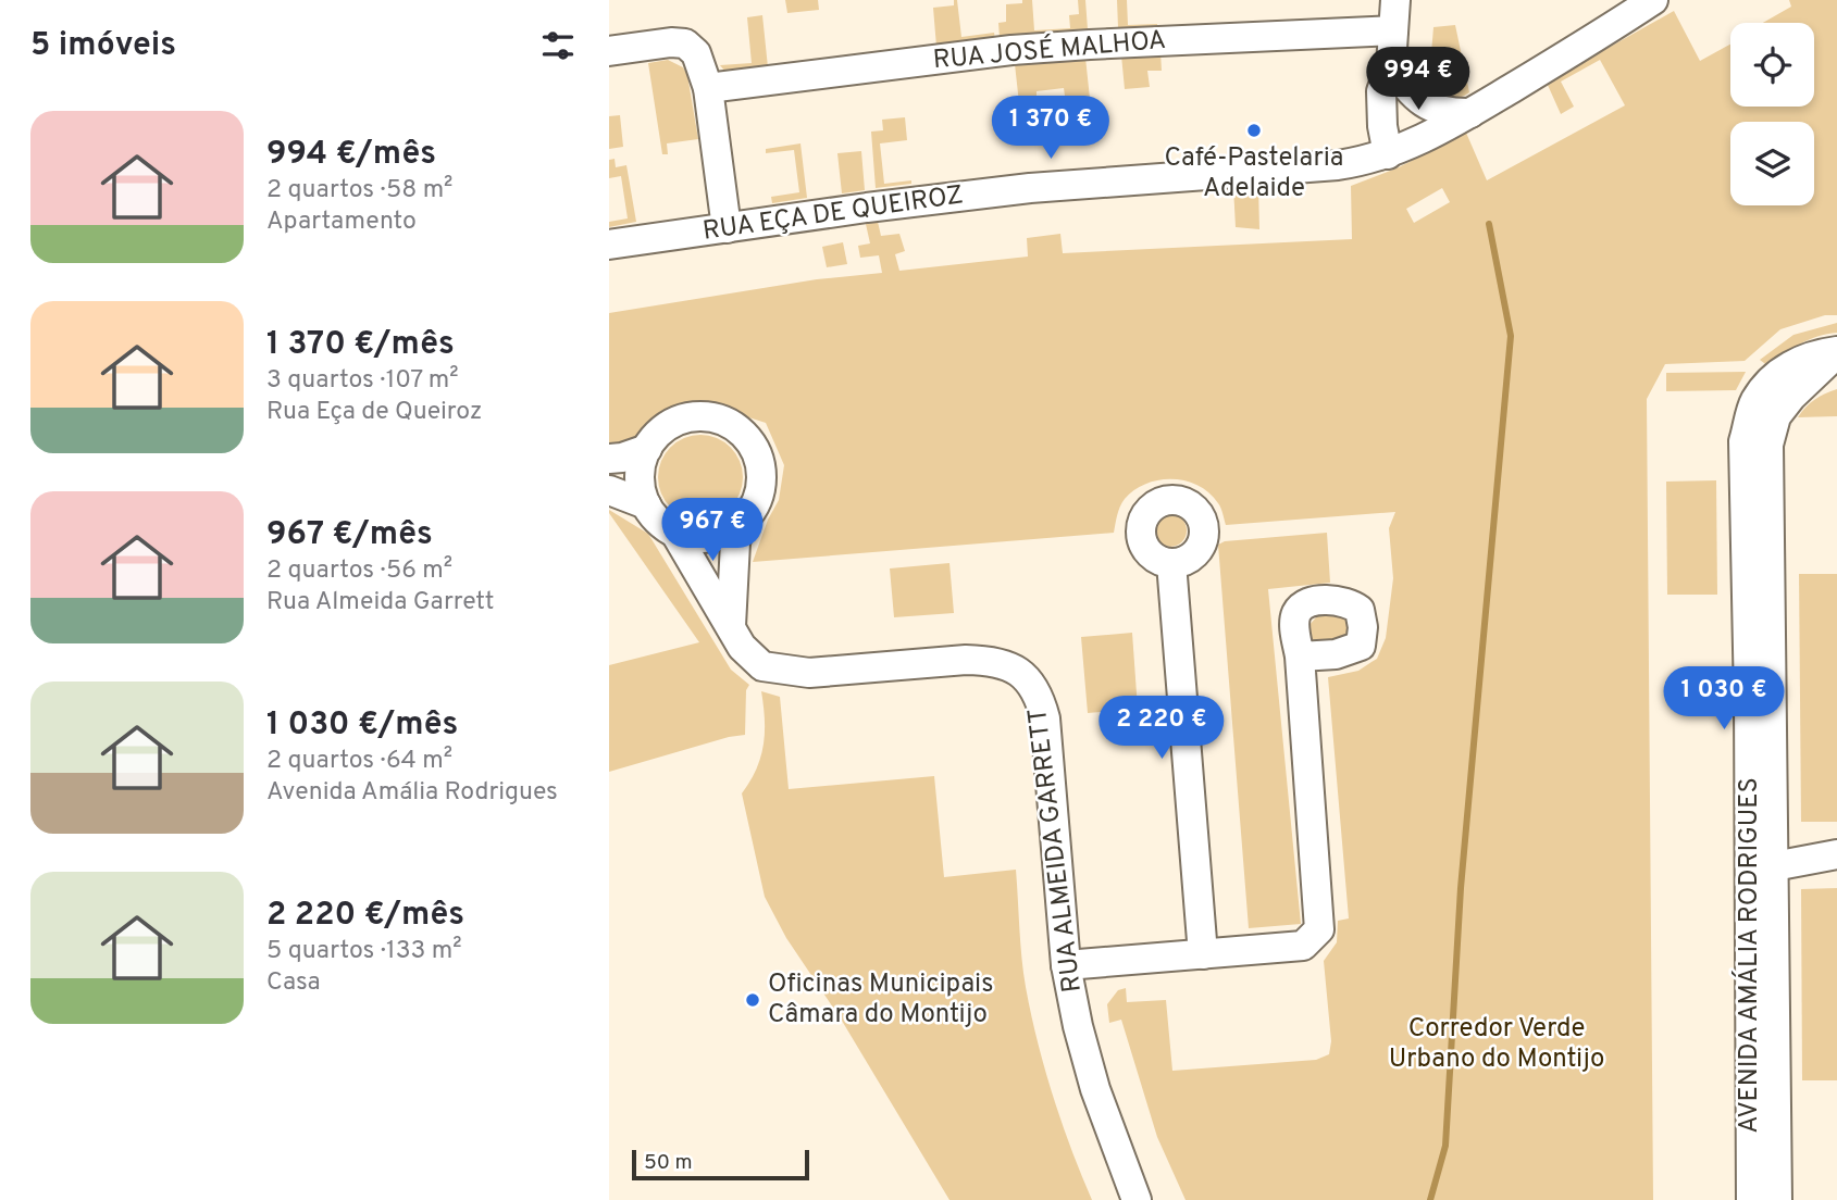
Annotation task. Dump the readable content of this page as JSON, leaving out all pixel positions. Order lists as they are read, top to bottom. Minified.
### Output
{"streets":{"street":["RUA JOSÉ MALHOA","RUA EÇA DE QUEIROZ","RUA ALMEIDA GARRETT","AVENIDA AMÁLIA RODRIGUES"]},"parks":["Corredor Verde Urbano do Montijo"],"places":["Café-Pastelaria Adelaide","Oficinas Municipais Câmara do Montijo"],"scale_bar":"50 m","page":{"heading":"5 imóveis","price":["994 €","1 370 €","967 €","1 030 €","2 220 €"],"list":[{"name":"994 €/mês","note":"2 quartos · 58 m² · Apartamento"},{"name":"1 370 €/mês","note":"3 quartos · 107 m² · Rua Eça de Queiroz"},{"name":"967 €/mês","note":"2 quartos · 56 m² · Rua Almeida Garrett"},{"name":"1 030 €/mês","note":"2 quartos · 64 m² · Avenida Amália Rodrigues"},{"name":"2 220 €/mês","note":"5 quartos · 133 m² · Casa"}],"scale":"50 m"}}
